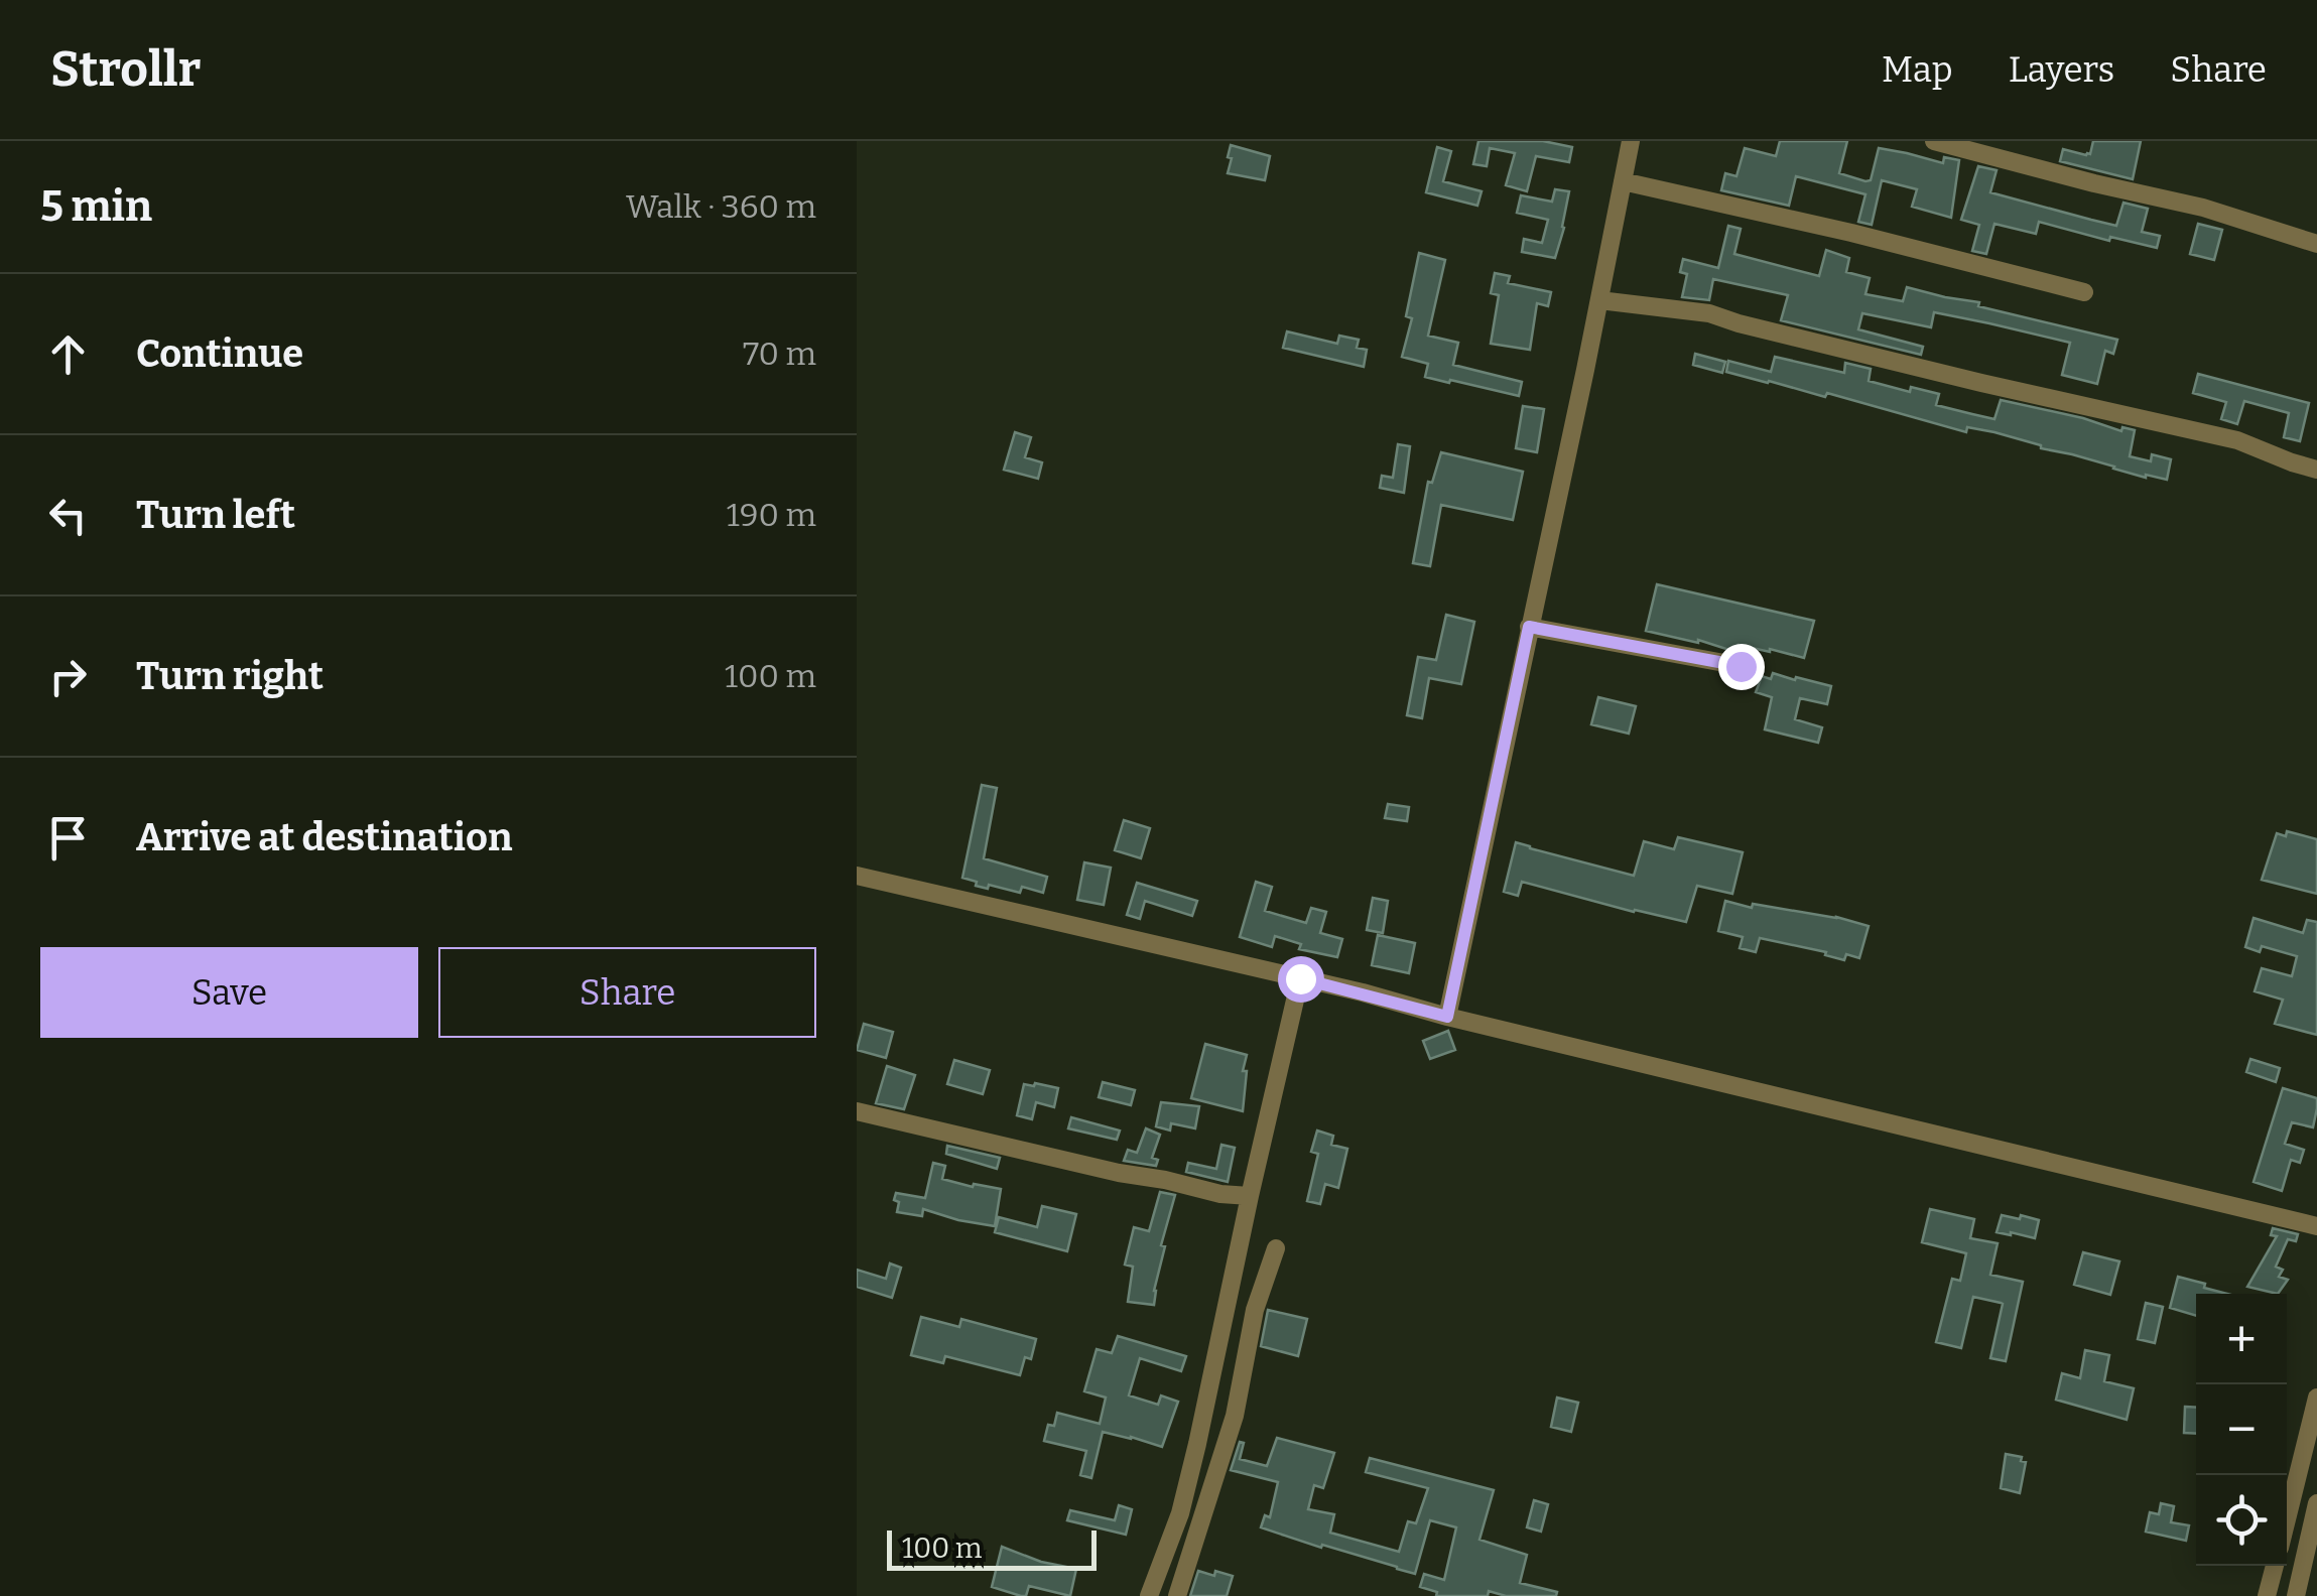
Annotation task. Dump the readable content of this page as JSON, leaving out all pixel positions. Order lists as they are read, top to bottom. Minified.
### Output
{"scale_bar":"100 m","page":{"header":"Strollr","nav":["Map","Layers","Share"],"heading":["5 min","Walk · 360 m"],"list":[["Continue","70 m"],["Turn left","190 m"],["Turn right","100 m"],"Arrive at destination"],"buttons":["Save","Share"],"map_buttons":["+","−"],"scale":"100 m"}}
